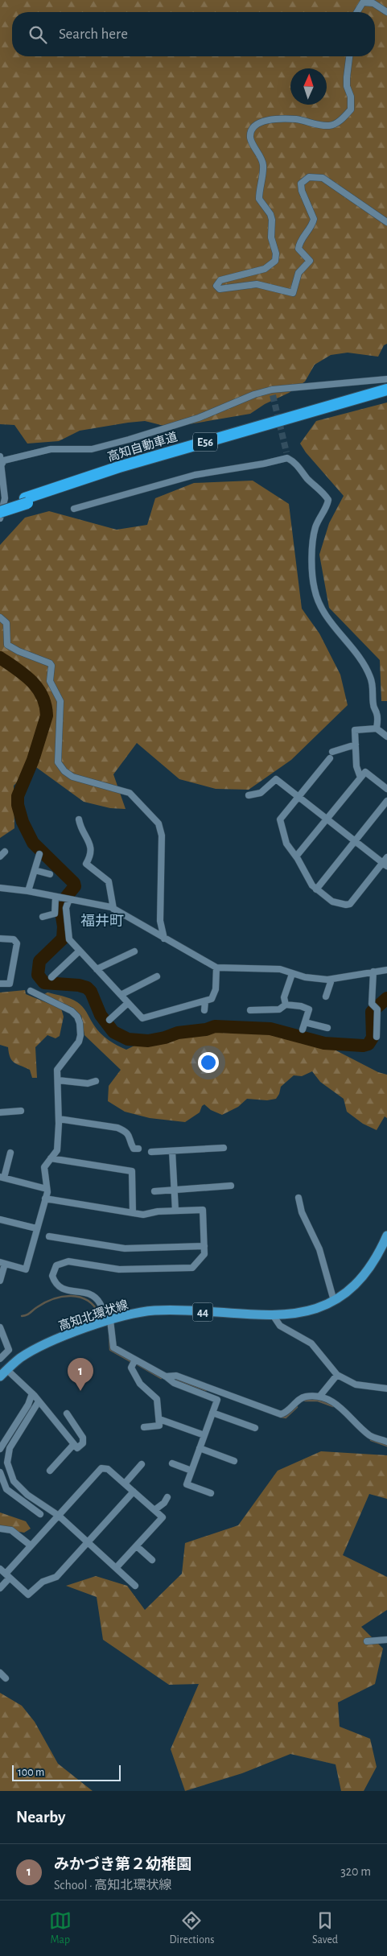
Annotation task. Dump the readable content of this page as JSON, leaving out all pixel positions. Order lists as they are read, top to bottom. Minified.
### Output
{"streets":{"highway":["E56","高知自動車道"],"main road":["44","高知北環状線"]},"districts":["福井町"],"scale_bar":"100 m","north":"top","page":{"search":"Search here","pins":"1","scale":"100 m","heading":"Nearby","list":[{"mark":"1","name":"みかづき第２幼稚園","note":"School · 高知北環状線","value":"320 m"}],"nav":["Map","Directions","Saved"]}}
